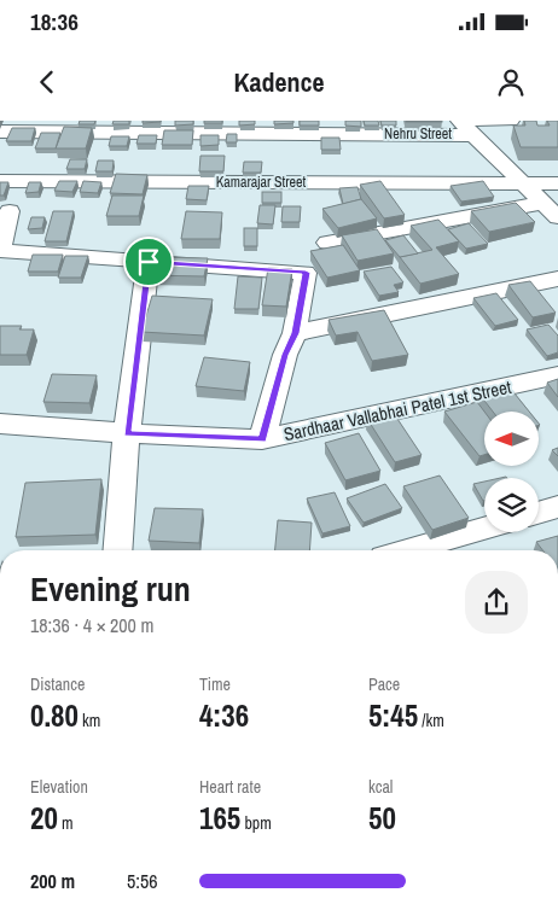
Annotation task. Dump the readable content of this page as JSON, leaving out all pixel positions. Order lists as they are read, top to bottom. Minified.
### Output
{"streets":{"street":["Nehru Street","Kamarajar Street","Sardhaar Vallabhai Patel 1st Street"]},"north":"left","page":{"status":"18:36","header":"Kadence","heading":["Evening run","18:36 · 4 × 200 m"],"stats":[["Distance","0.80 km"],["Time","4:36"],["Pace","5:45 /km"],["Elevation","20 m"],["Heart rate","165 bpm"],["kcal","50"]],"list":[{"name":"200 m","note":"5:56"}]}}
